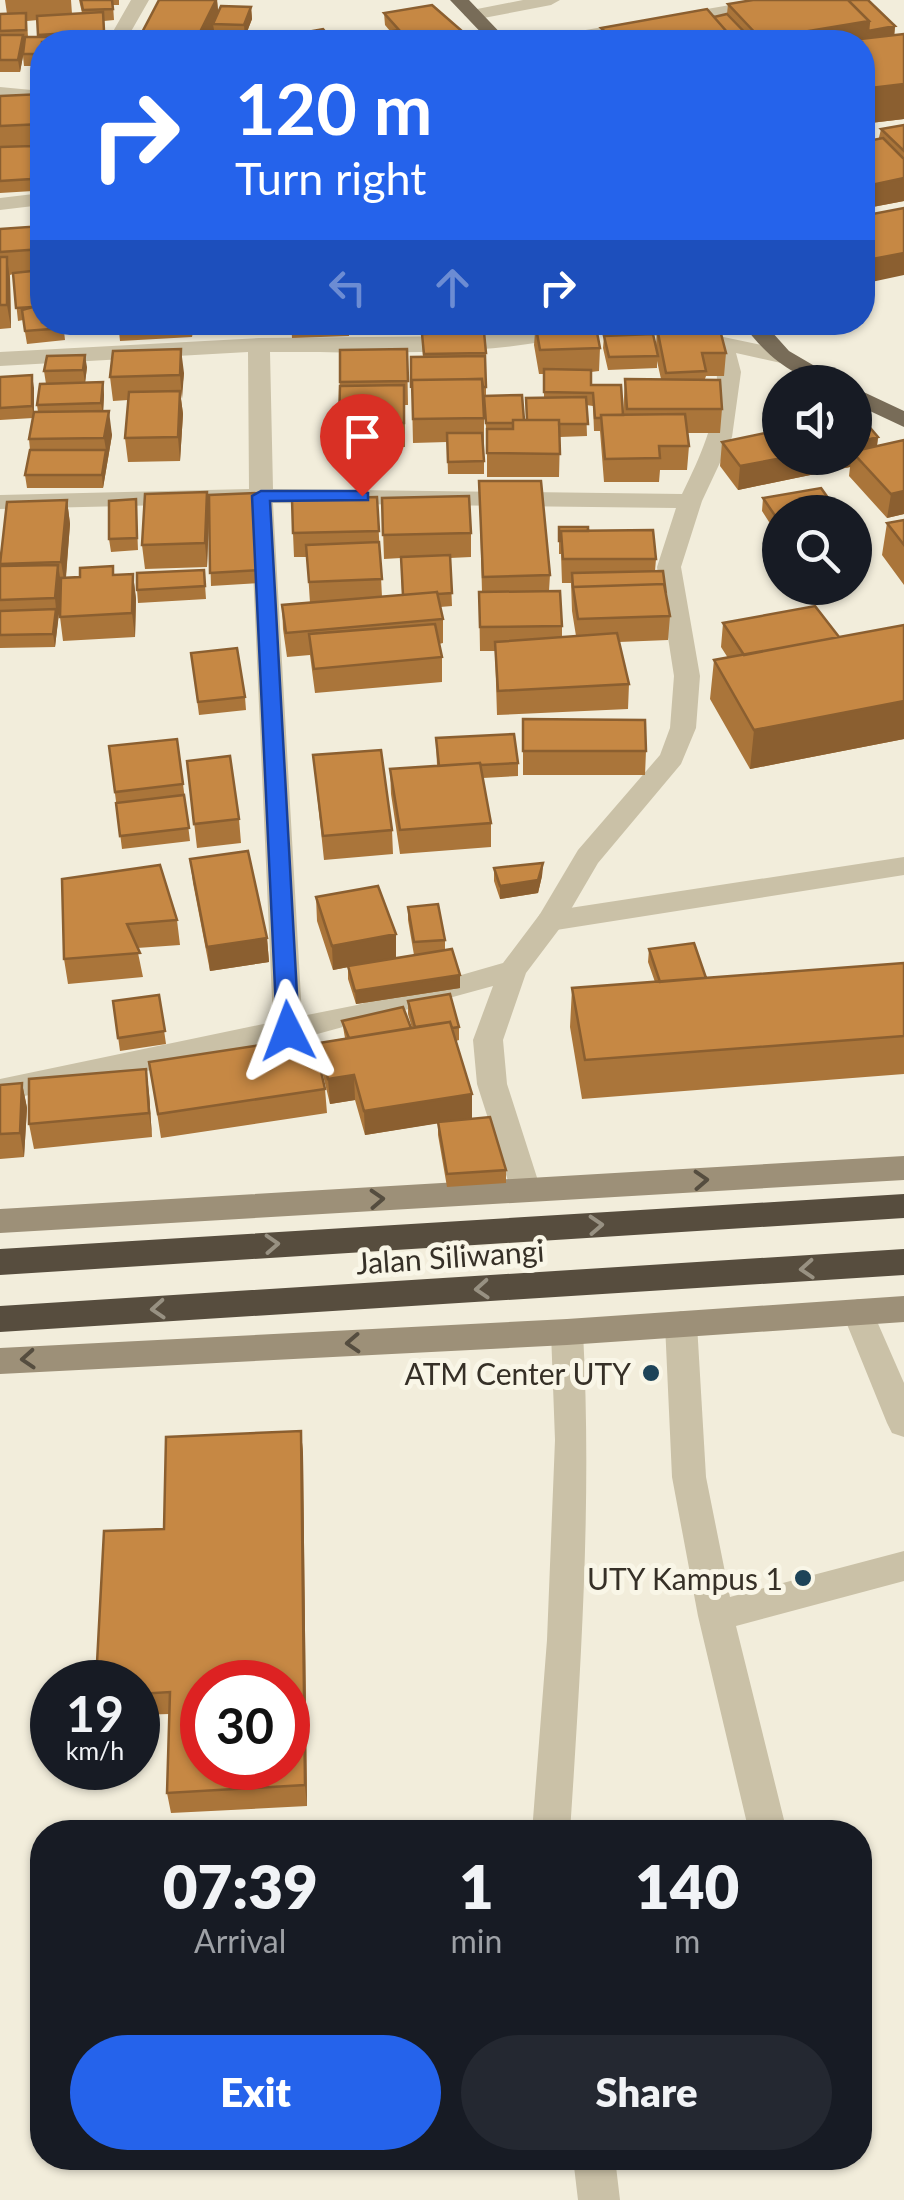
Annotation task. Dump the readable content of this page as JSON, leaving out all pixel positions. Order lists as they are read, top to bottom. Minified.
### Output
{"streets":{"highway":["Jalan Siliwangi"]},"places":["ATM Center UTY","UTY Kampus 1"],"page":{"turn":["120 m","Turn right"],"speed":"19 km/h","limit":"30","eta":["07:39","Arrival","1","min","140","m"],"buttons":["Exit","Share"]}}
